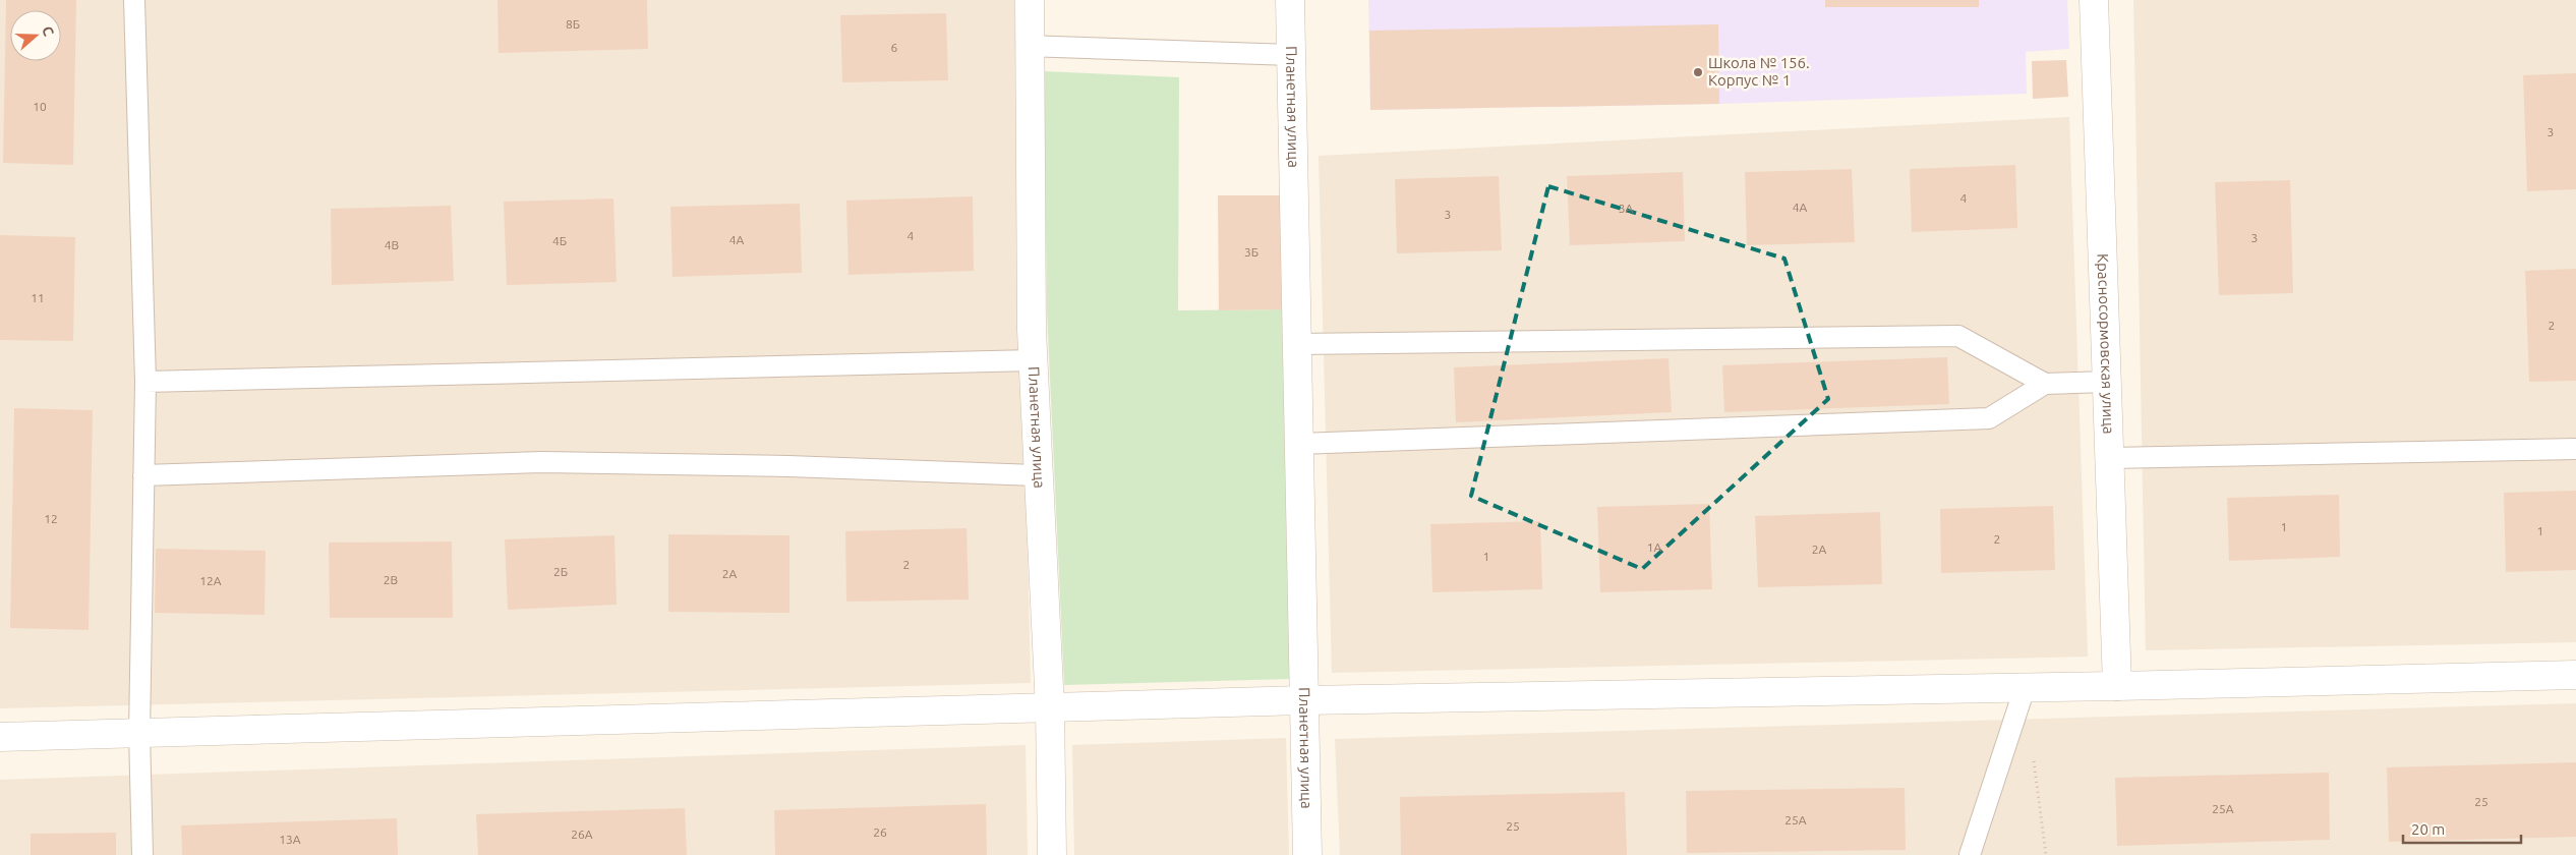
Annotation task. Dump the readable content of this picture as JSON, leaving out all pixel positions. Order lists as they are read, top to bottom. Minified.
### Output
{"streets":{"street":["Планетная улица","Красносормовская улица"]},"places":["Школа № 156. Корпус № 1"],"house_numbers":["8Б","6","10","3","4","4А","3А","3","4","3","4А","4Б","4В","3Б","11","2","12","1","1","2","1А","2А","1","2","2Б","2А","2В","12А","25","25А","25А","25","26","26А","13А"],"scale_bar":"20 m","north":"right"}
